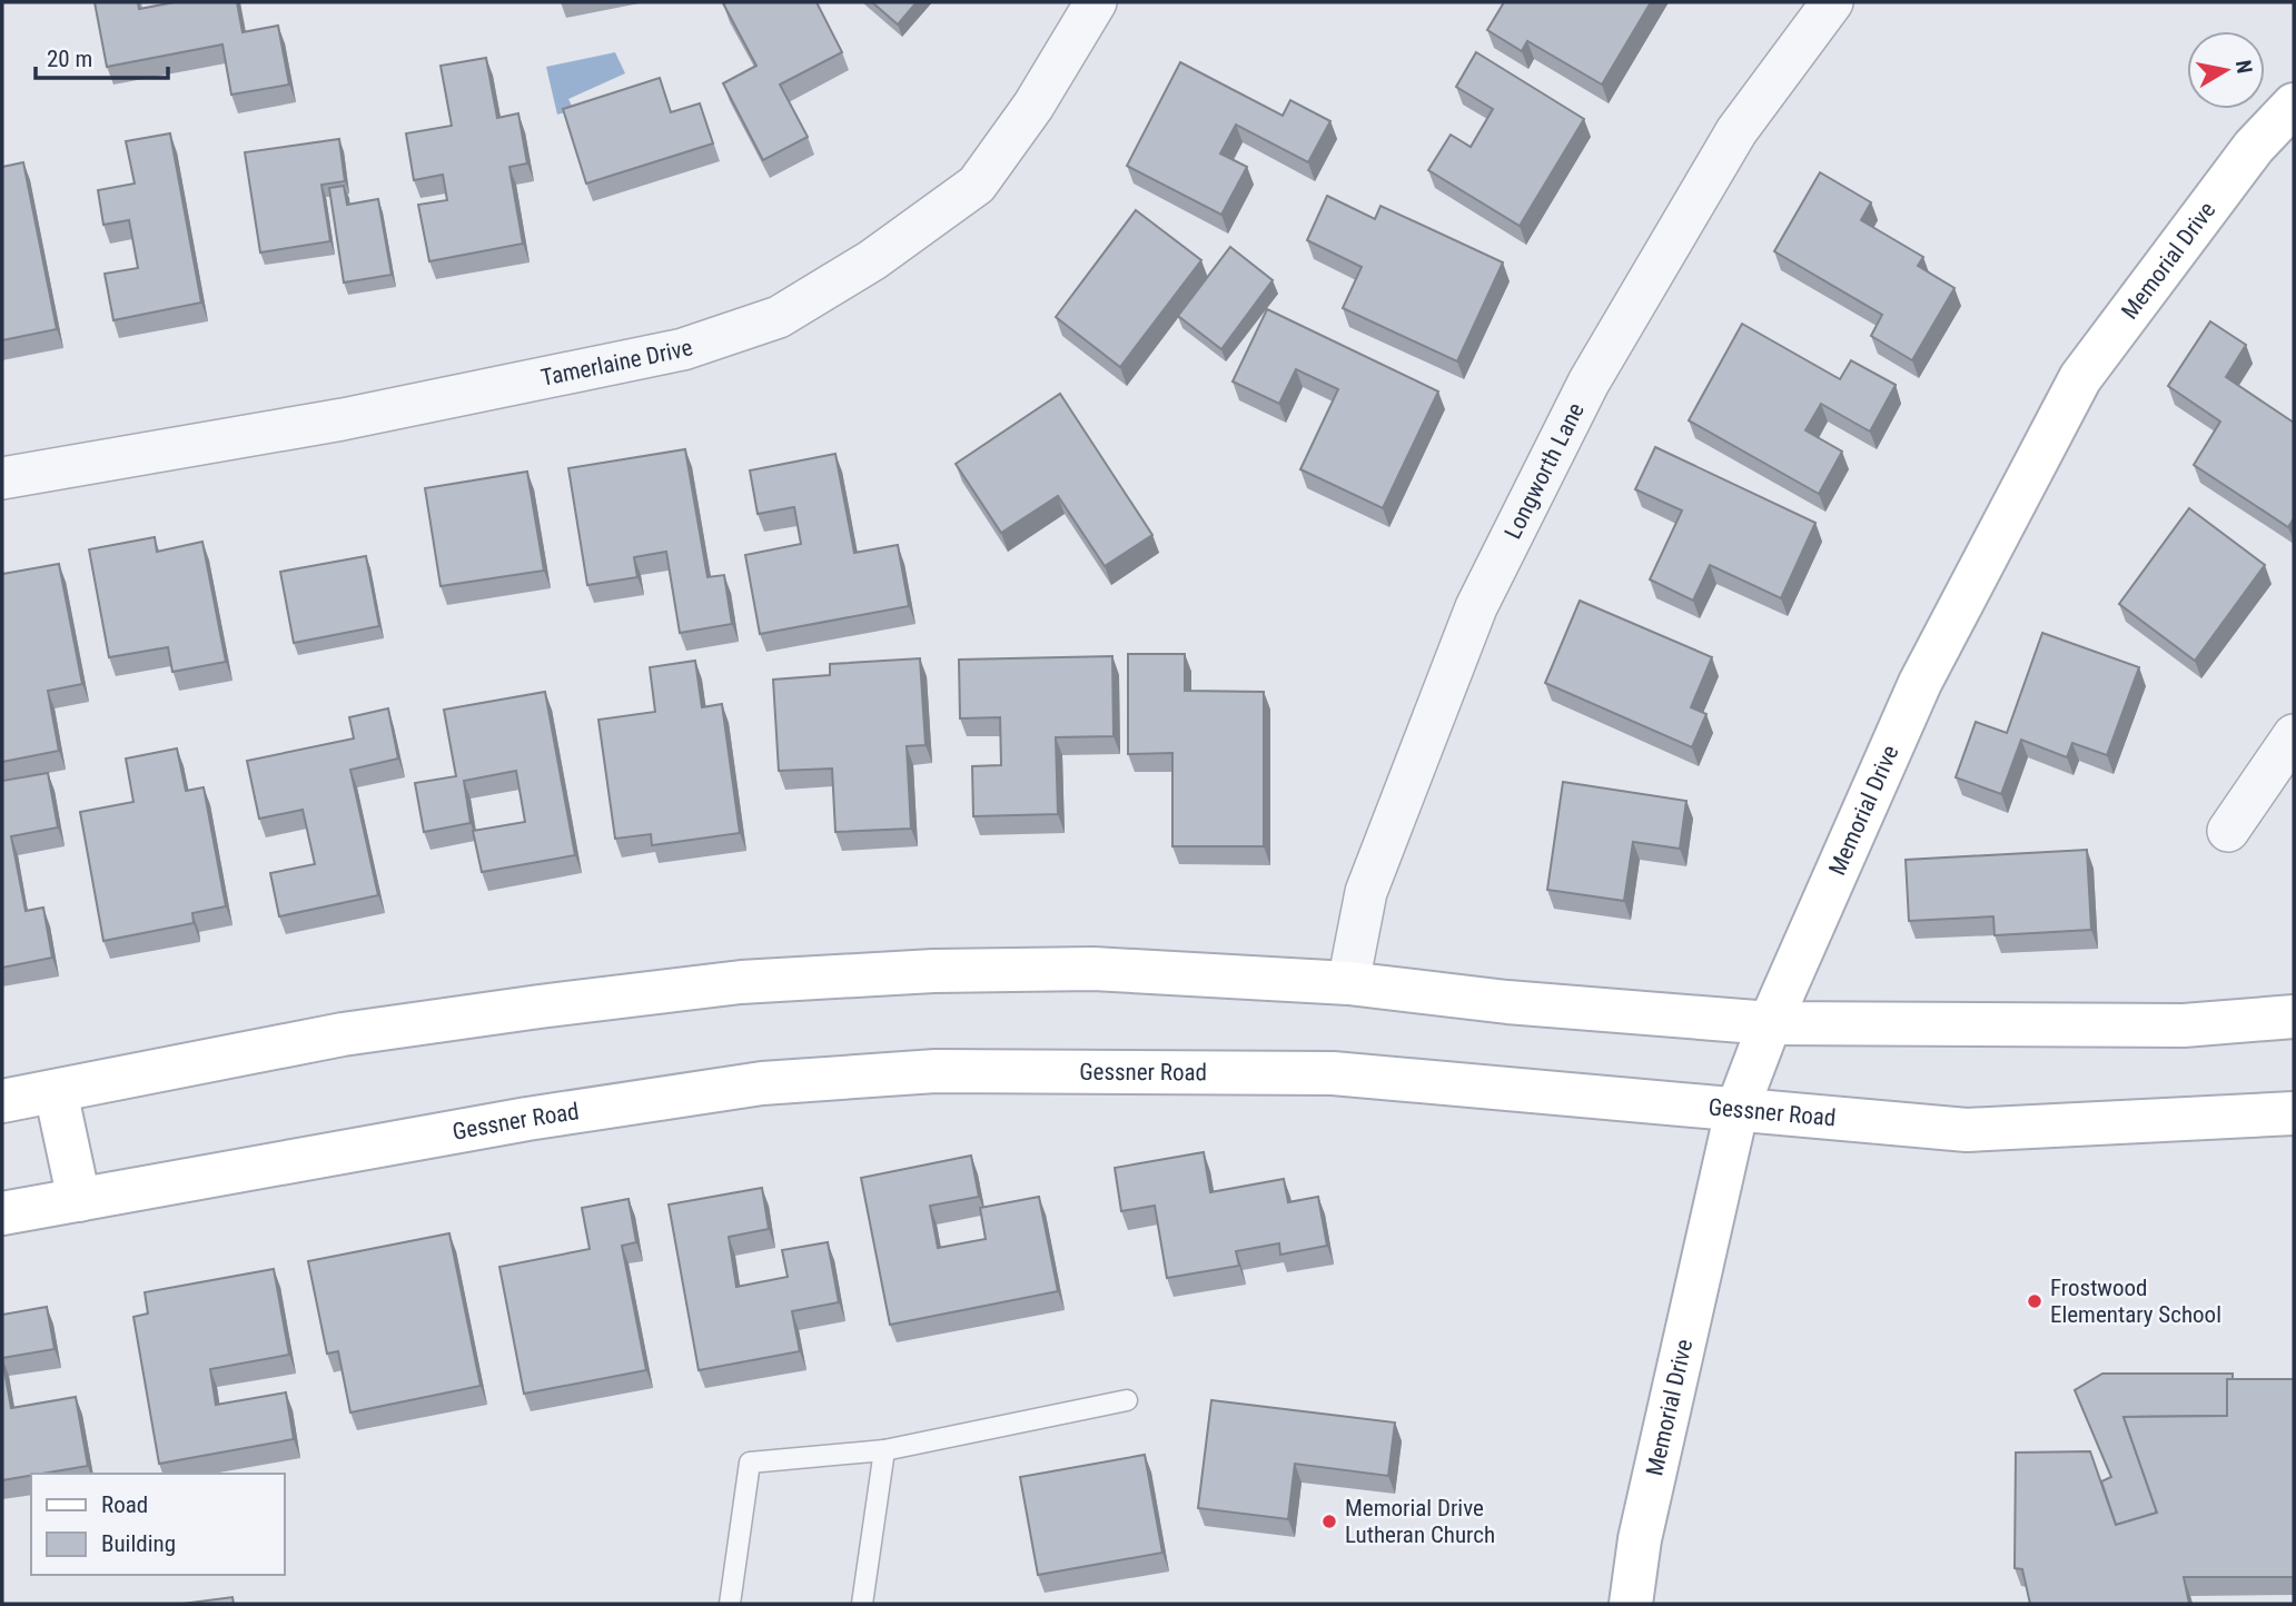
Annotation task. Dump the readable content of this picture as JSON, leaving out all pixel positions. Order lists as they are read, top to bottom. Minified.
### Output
{"streets":{"main road":["Memorial Drive","Gessner Road"],"street":["Tamerlaine Drive","Longworth Lane"]},"crossings":[["Memorial Drive","Gessner Road"]],"places":["Frostwood Elementary School","Memorial Drive Lutheran Church"],"legend":["Road","Building"],"scale_bar":"20 m","north":"right"}
